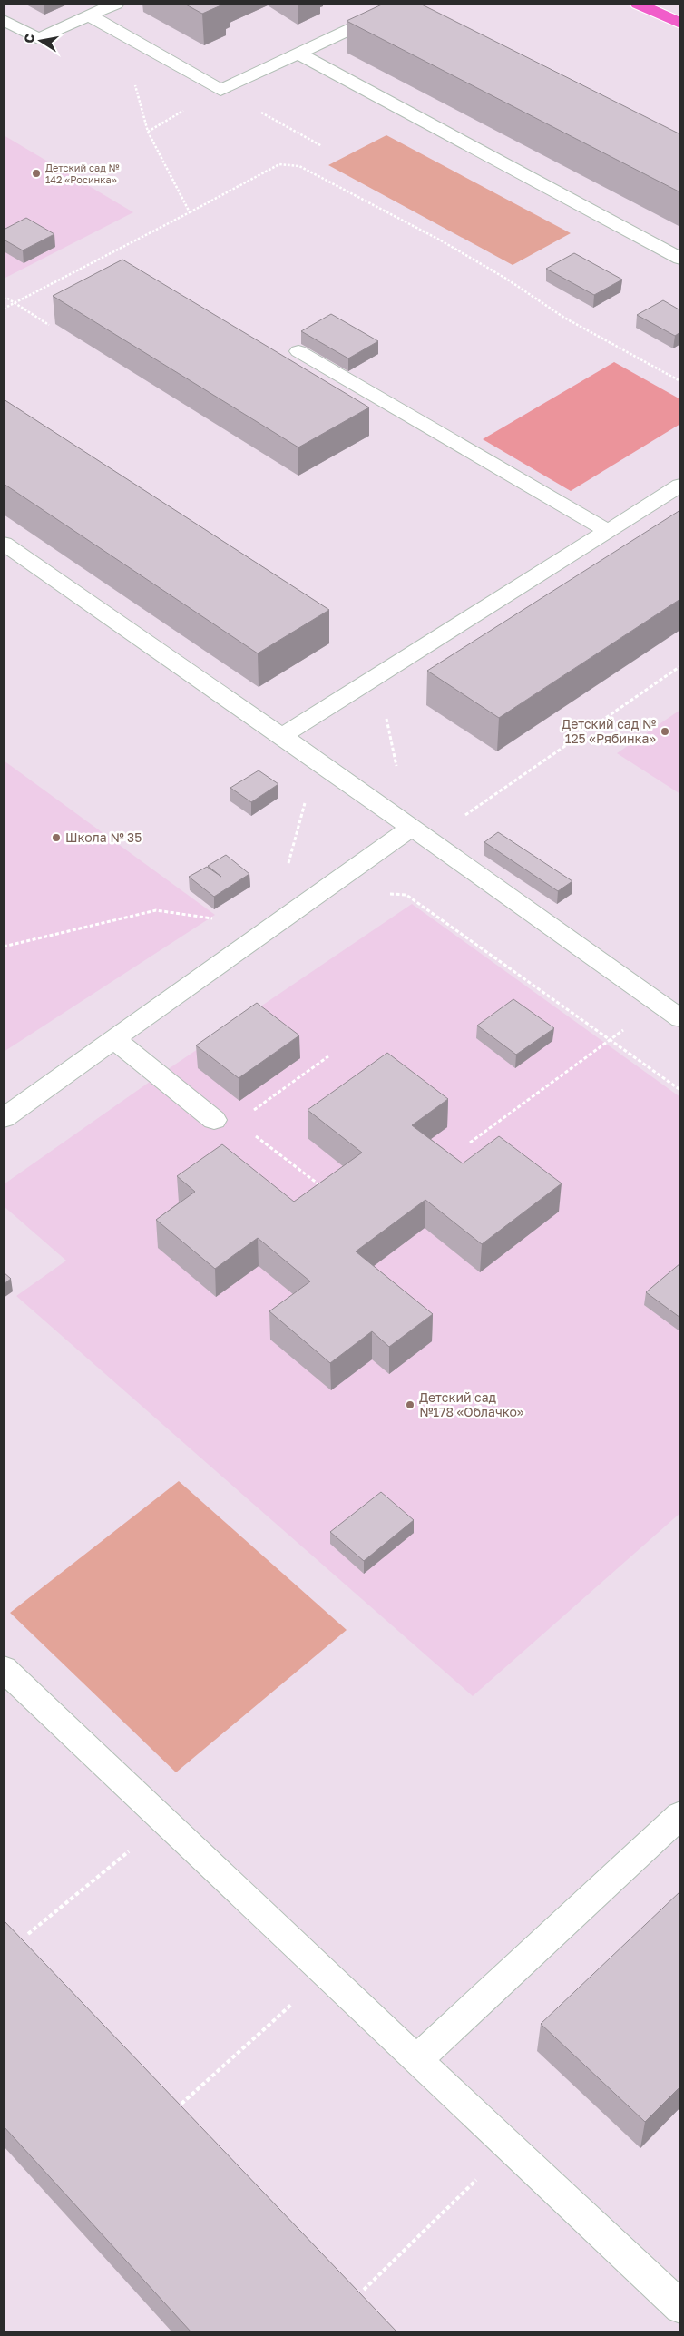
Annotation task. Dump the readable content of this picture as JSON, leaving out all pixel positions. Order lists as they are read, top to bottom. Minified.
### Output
{"places":["Детский сад № 142 «Росинка»","Детский сад № 125 «Рябинка»","Школа № 35","Детский сад №178 «Облачко»"],"north":"left"}
